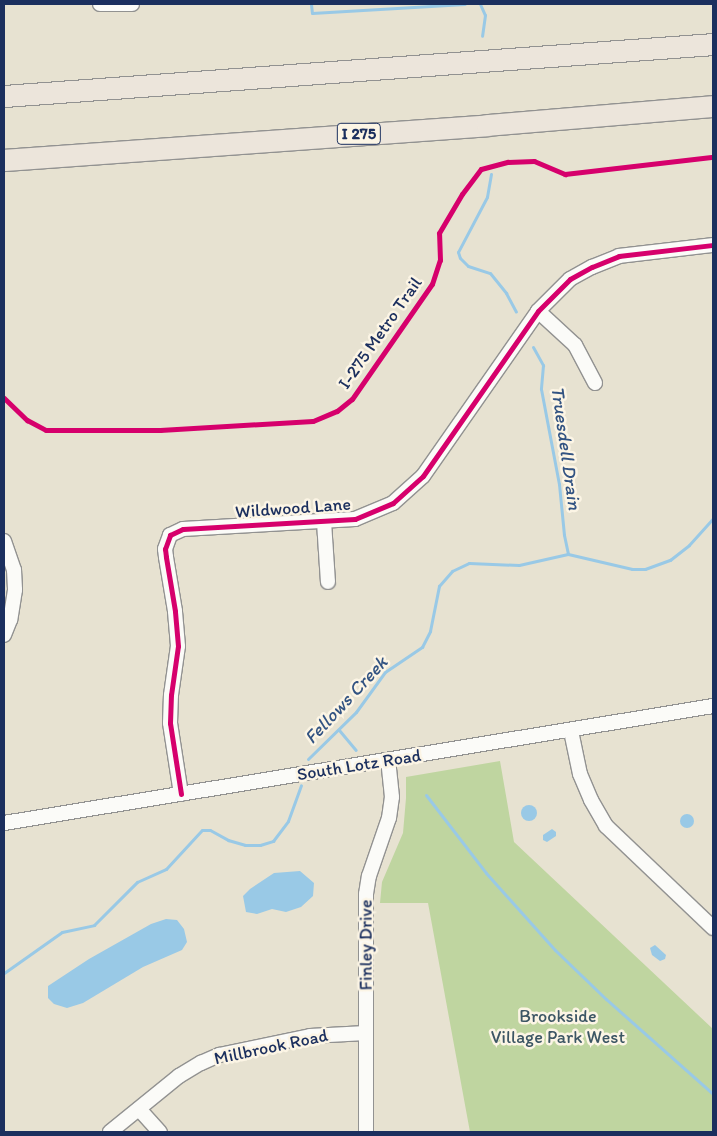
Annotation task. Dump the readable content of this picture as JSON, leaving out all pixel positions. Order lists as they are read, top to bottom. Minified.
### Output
{"streets":{"highway":["I 275"],"street":["Wildwood Lane","South Lotz Road","Finley Drive","Millbrook Road"],"cycle path":["I-275 Metro Trail"]},"crossings":[["Wildwood Lane","South Lotz Road"],["South Lotz Road","Finley Drive"],["Finley Drive","Millbrook Road"]],"water":["Truesdell Drain","Fellows Creek"],"parks":["Brookside Village Park West"]}
